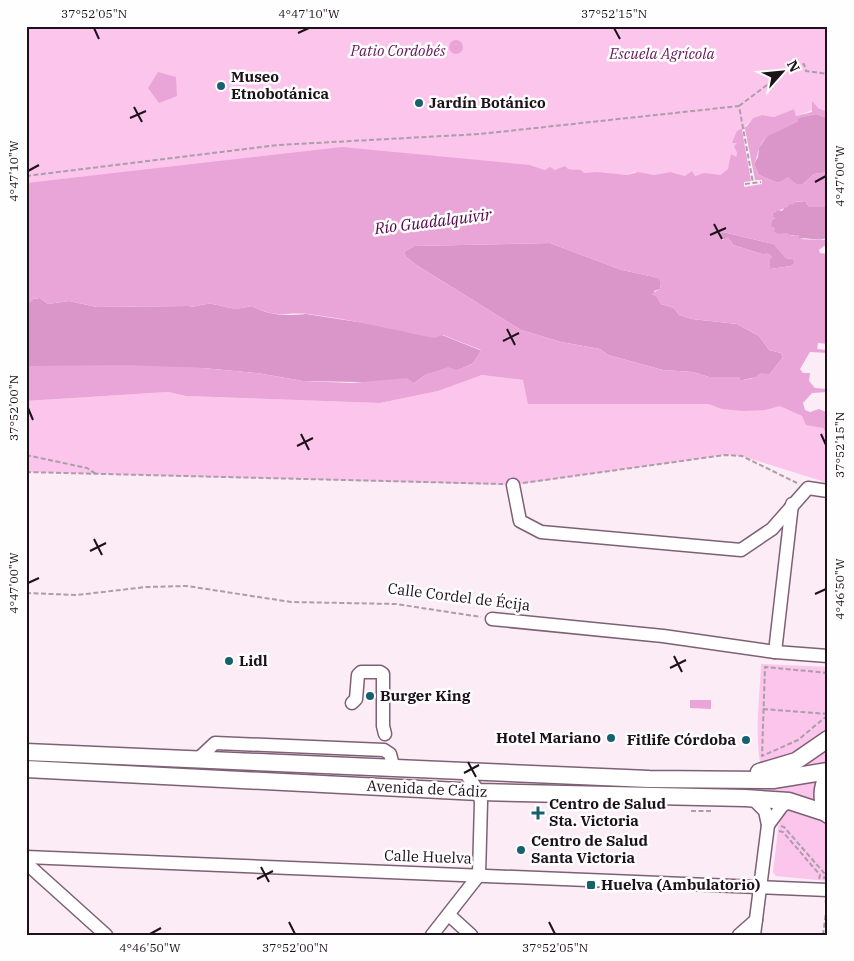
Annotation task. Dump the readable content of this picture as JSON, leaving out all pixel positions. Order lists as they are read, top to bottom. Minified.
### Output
{"streets":{"main road":["Avenida de Cádiz"],"street":["Calle Cordel de Écija","Calle Huelva"]},"water":["Río Guadalquivir"],"parks":["Patio Cordobés","Escuela Agrícola"],"places":{"other":["Museo Etnobotánica","Jardín Botánico","Lidl","Burger King","Hotel Mariano","Fitlife Córdoba","Centro de Salud Santa Victoria"],"health":["Centro de Salud Sta. Victoria"],"transit":["Huelva (Ambulatorio)"]},"north":"top right","coordinates":["37°52'05\"N","4°47'10\"W","37°52'15\"N","4°47'00\"W","37°52'00\"N","4°46'50\"W"]}
